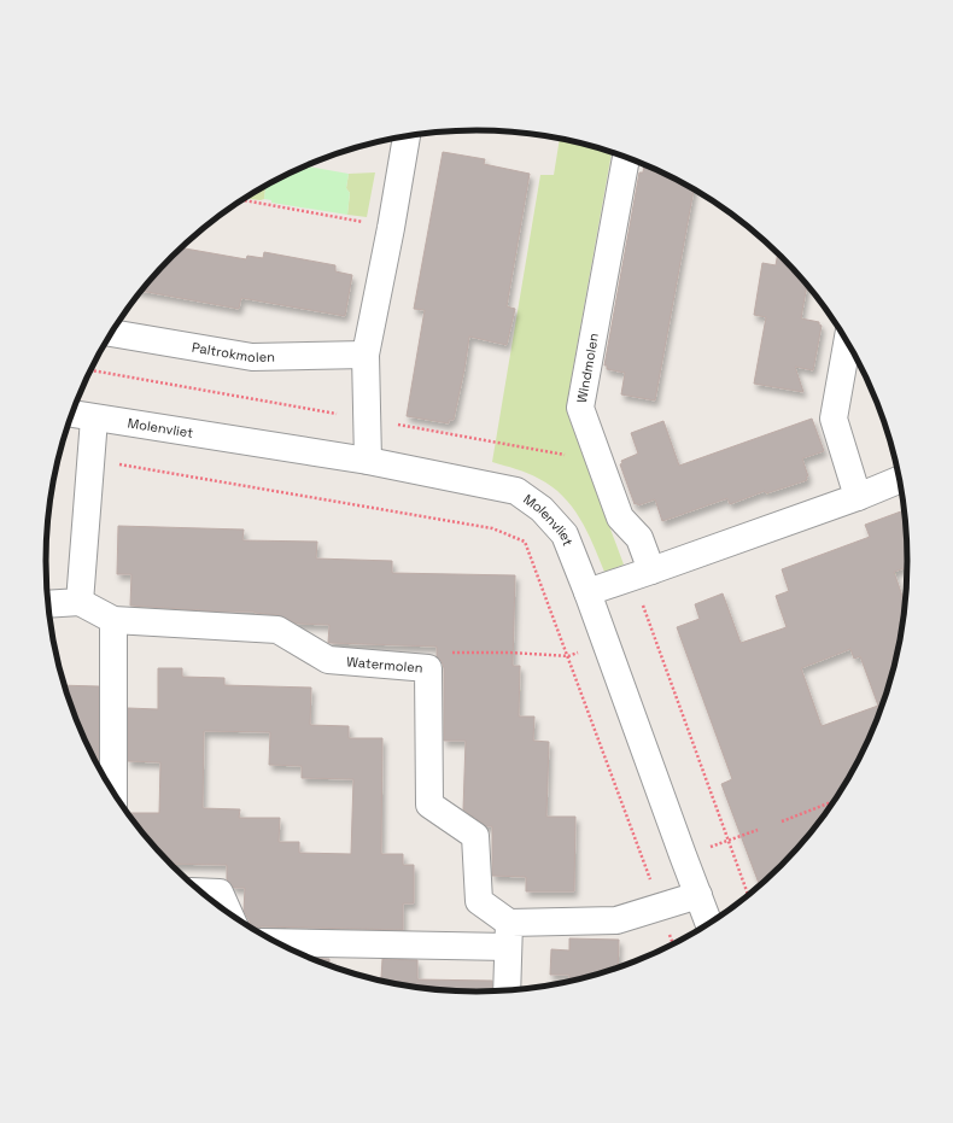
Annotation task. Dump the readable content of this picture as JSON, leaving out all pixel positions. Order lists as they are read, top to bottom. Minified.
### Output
{"streets":{"street":["Paltrokmolen","Windmolen","Molenvliet","Watermolen"]}}
